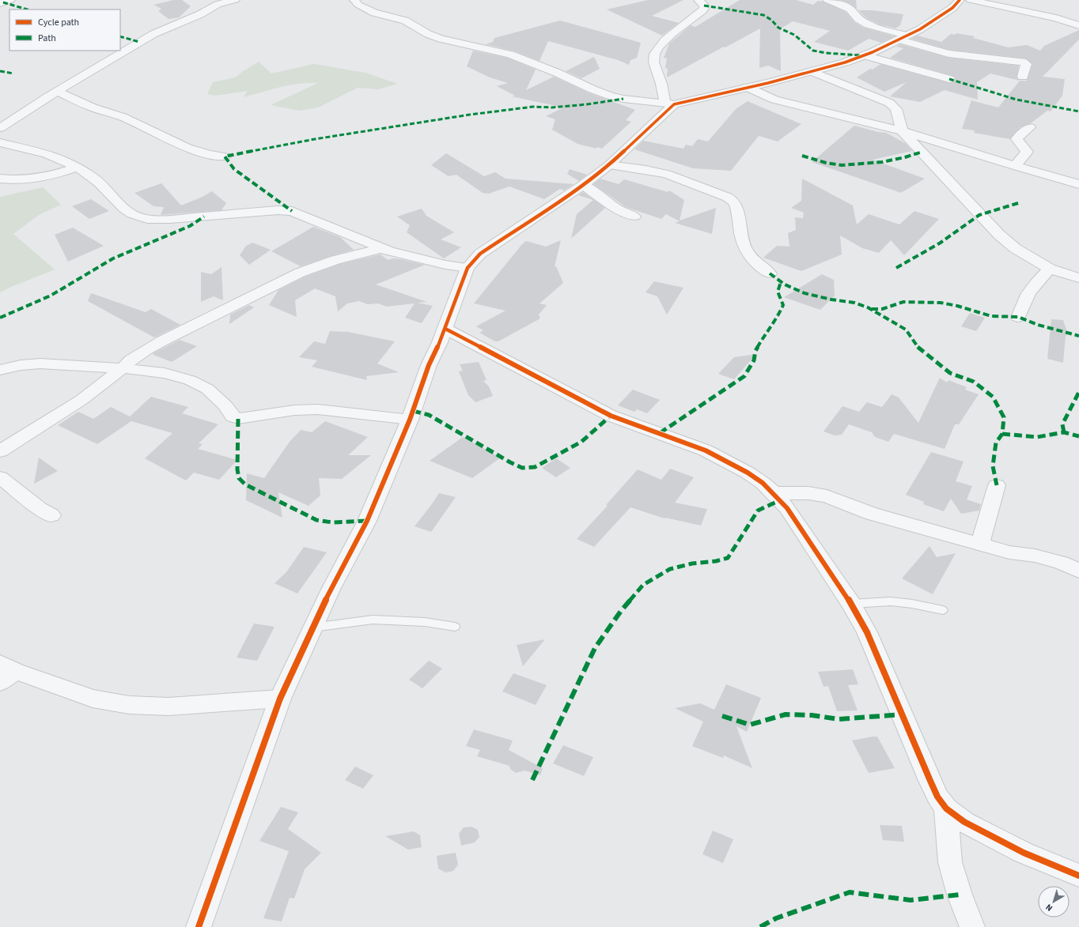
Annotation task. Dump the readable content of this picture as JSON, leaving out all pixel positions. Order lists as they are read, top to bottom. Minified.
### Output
{"legend":["Cycle path","Path"],"north":"bottom left"}
